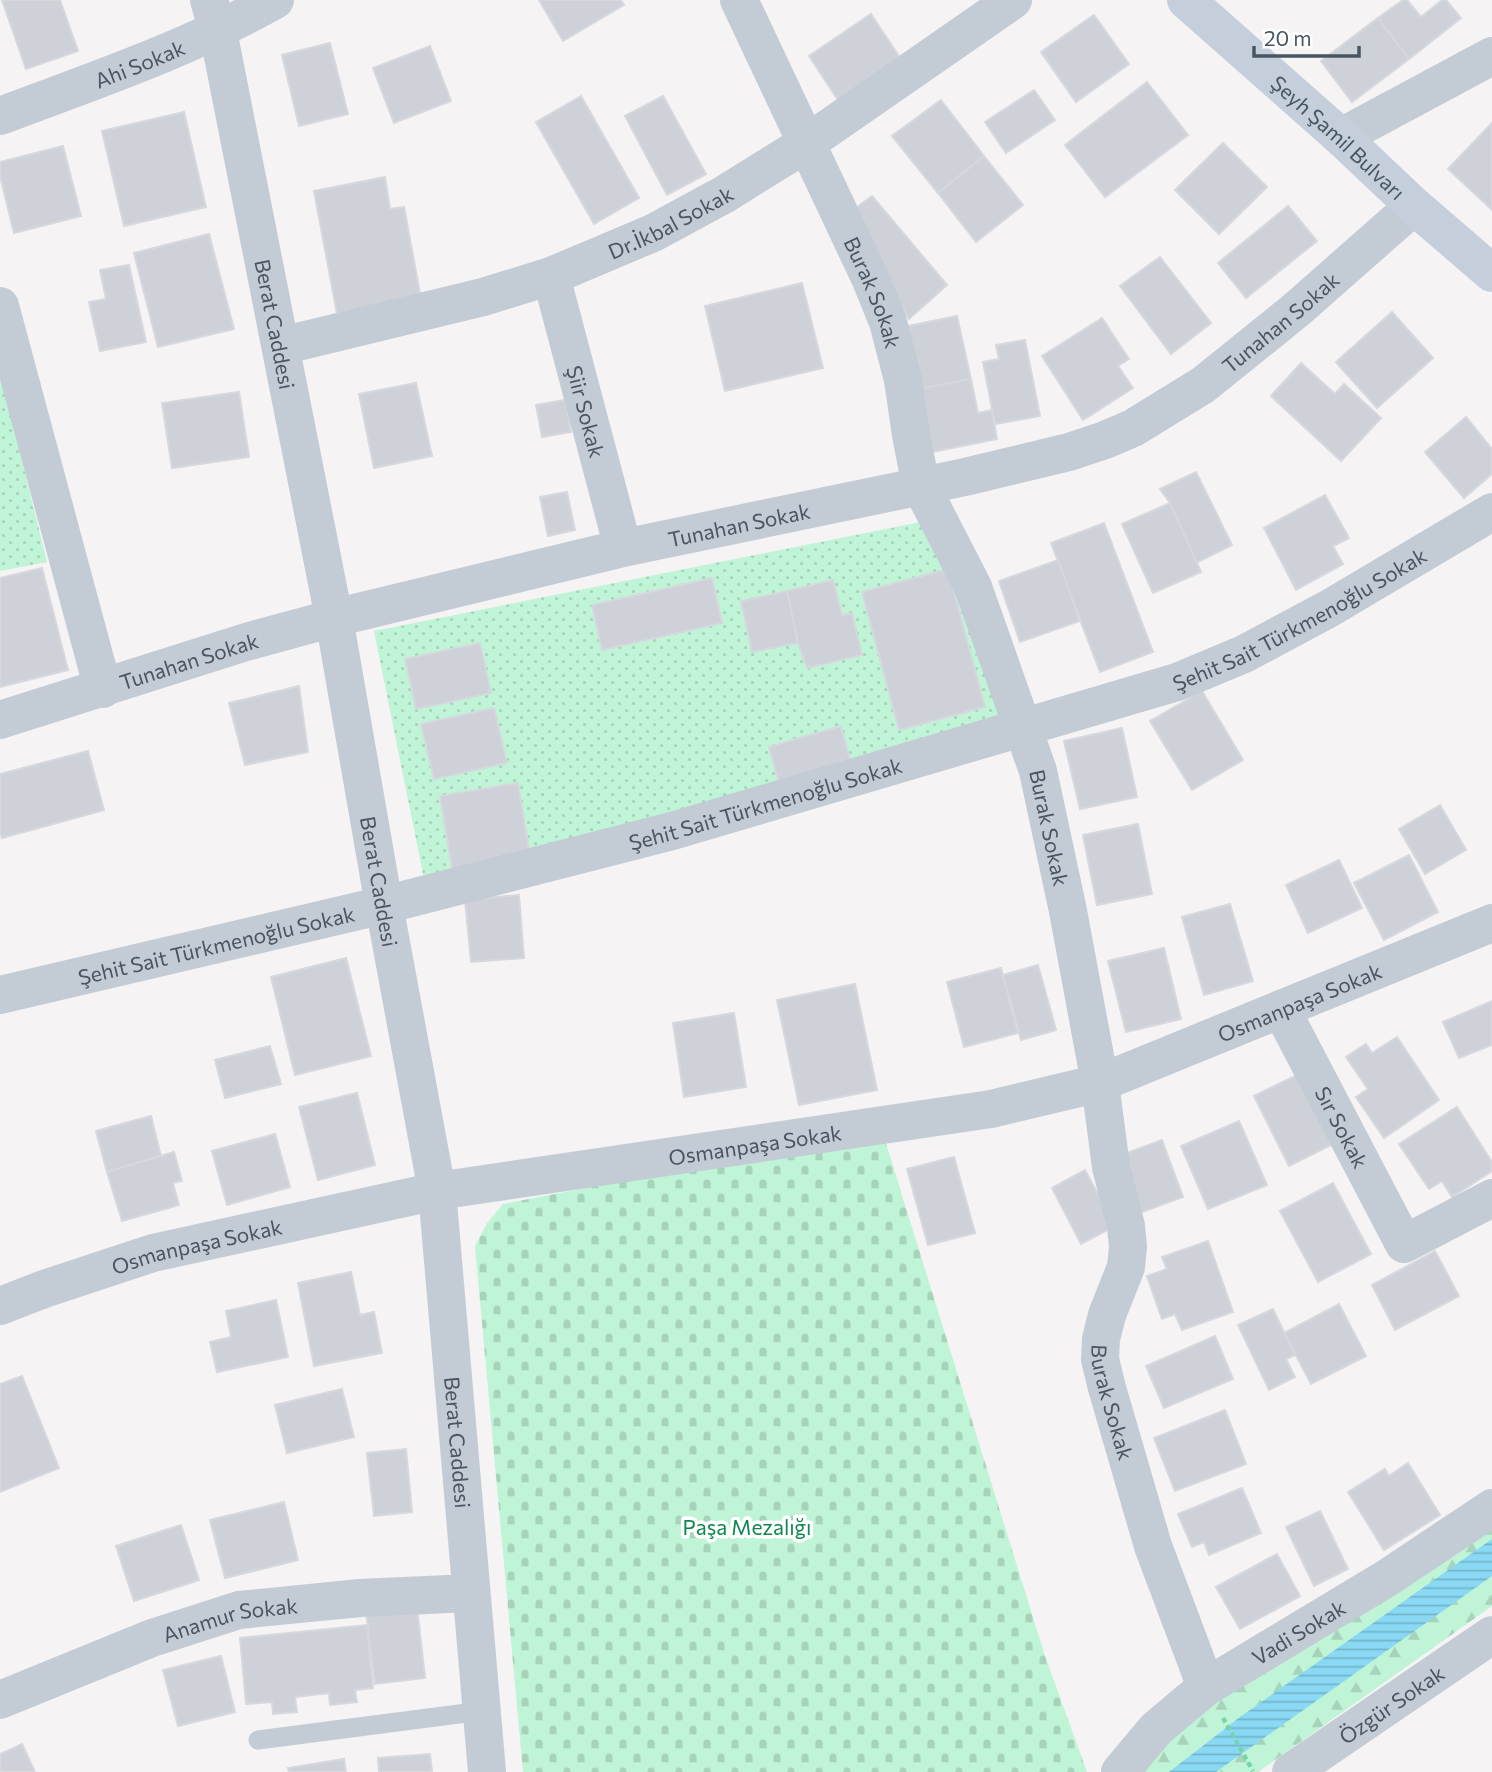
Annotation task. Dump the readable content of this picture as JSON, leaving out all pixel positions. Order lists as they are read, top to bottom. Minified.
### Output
{"streets":{"main road":["Şeyh Şamil Bulvarı"],"street":["Ahi Sokak","Dr.İkbal Sokak","Burak Sokak","Tunahan Sokak","Berat Caddesi","Şiir Sokak","Şehit Sait Türkmenoğlu Sokak","Osmanpaşa Sokak","Sır Sokak","Anamur Sokak","Vadi Sokak","Özgür Sokak"]},"crossings":[["Ahi Sokak","Berat Caddesi"],["Şeyh Şamil Bulvarı","Tunahan Sokak"],["Dr.İkbal Sokak","Burak Sokak"],["Dr.İkbal Sokak","Berat Caddesi"],["Dr.İkbal Sokak","Şiir Sokak"],["Burak Sokak","Tunahan Sokak"],["Burak Sokak","Şehit Sait Türkmenoğlu Sokak"],["Burak Sokak","Osmanpaşa Sokak"],["Burak Sokak","Vadi Sokak"],["Tunahan Sokak","Berat Caddesi"],["Tunahan Sokak","Şiir Sokak"],["Berat Caddesi","Şehit Sait Türkmenoğlu Sokak"],["Berat Caddesi","Osmanpaşa Sokak"],["Berat Caddesi","Anamur Sokak"],["Osmanpaşa Sokak","Sır Sokak"]],"parks":["Paşa Mezalığı"],"scale_bar":"20 m"}
